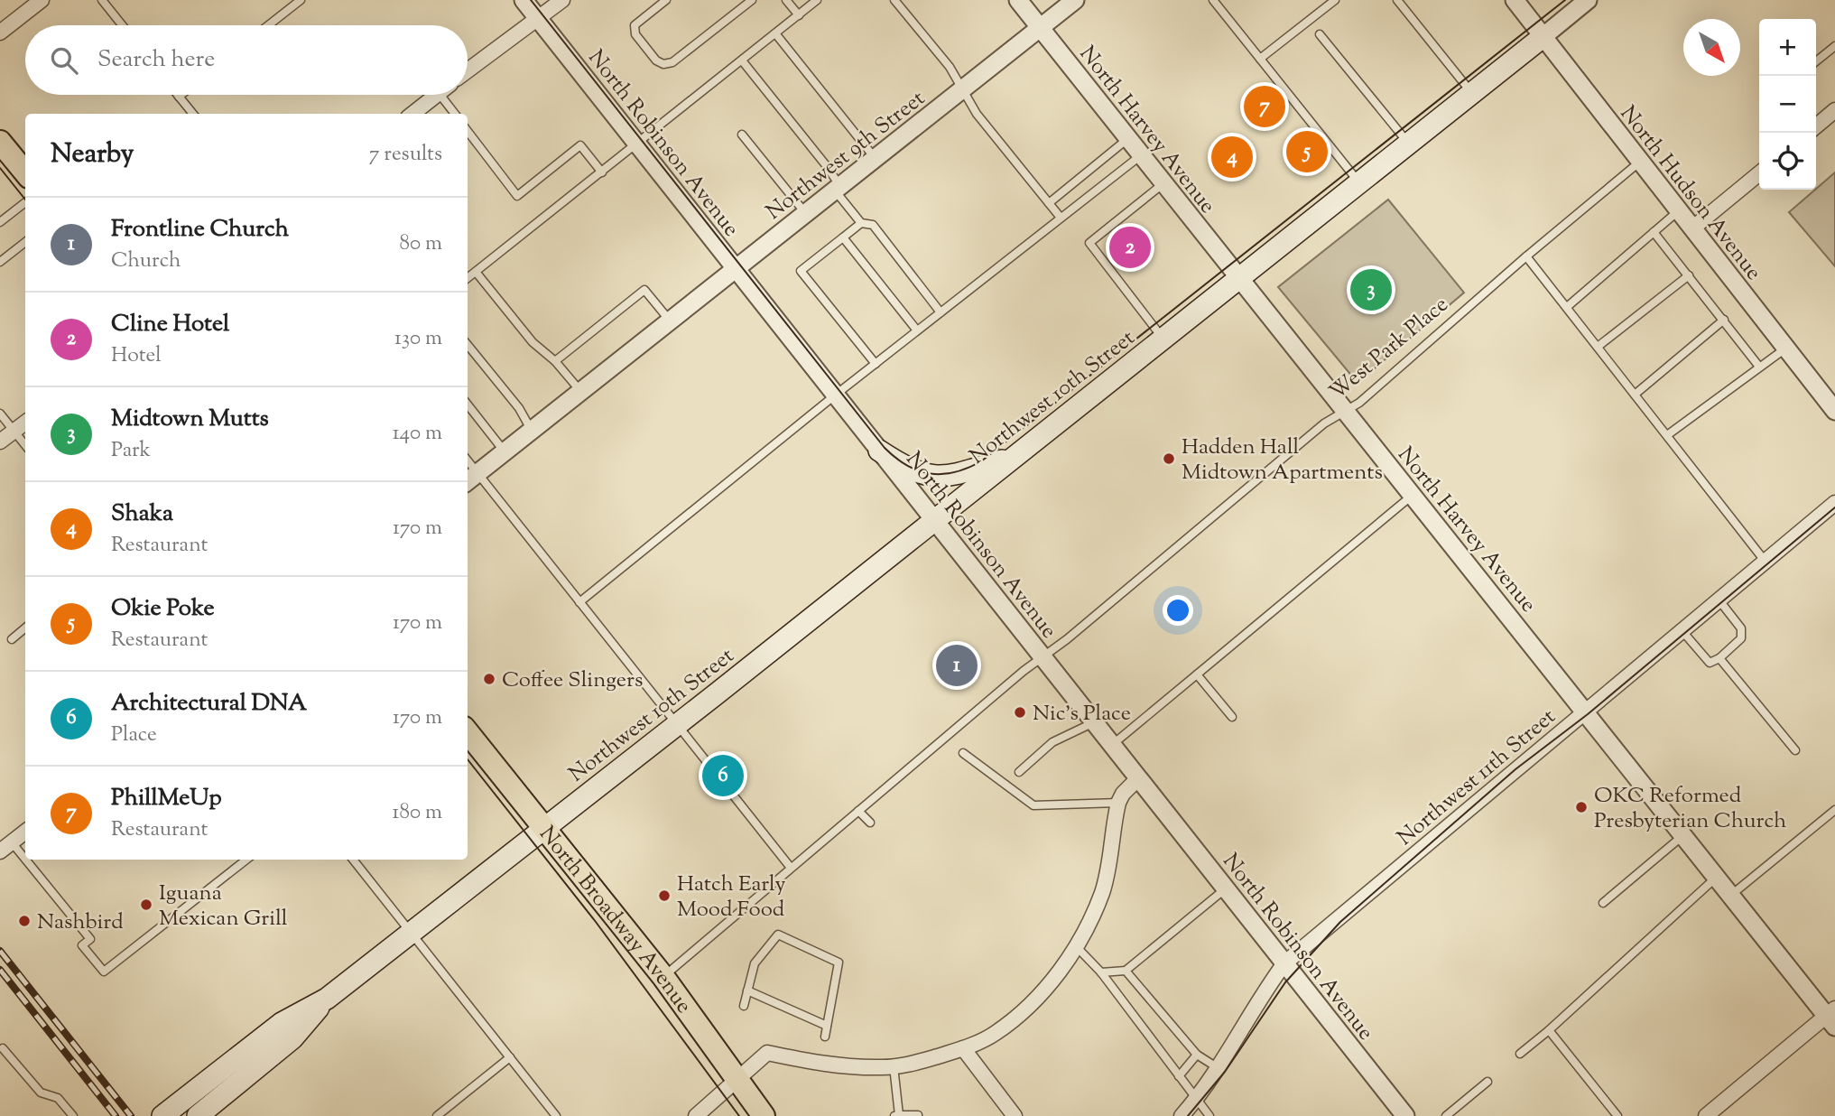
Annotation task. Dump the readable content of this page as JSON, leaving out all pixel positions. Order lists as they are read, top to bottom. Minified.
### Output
{"streets":{"main road":["Northwest 10th Street","North Broadway Avenue"],"street":["North Harvey Avenue","North Robinson Avenue","Northwest 9th Street","North Hudson Avenue","Northwest 11th Street"],"lane":["West Park Place"]},"crossings":[["North Harvey Avenue","Northwest 9th Street"],["North Harvey Avenue","West Park Place"],["North Harvey Avenue","Northwest 10th Street"],["North Harvey Avenue","Northwest 11th Street"],["North Robinson Avenue","Northwest 9th Street"],["North Robinson Avenue","West Park Place"],["North Robinson Avenue","Northwest 10th Street"],["North Robinson Avenue","Northwest 11th Street"],["North Hudson Avenue","West Park Place"],["North Hudson Avenue","Northwest 10th Street"],["West Park Place","North Broadway Avenue"],["Northwest 10th Street","North Broadway Avenue"]],"places":["Hadden Hall Midtown Apartments","Coffee Slingers","Nic's Place","OKC Reformed Presbyterian Church","Hatch Early Mood Food","Iguana Mexican Grill","Nashbird"],"north":"bottom right","page":{"map_buttons":["+","−"],"search":"Search here","pins":["7","5","4","2","3","1","6"],"heading":["Nearby","7 results"],"list":[{"mark":"1","name":"Frontline Church","note":"Church","value":"80 m"},{"mark":"2","name":"Cline Hotel","note":"Hotel","value":"130 m"},{"mark":"3","name":"Midtown Mutts","note":"Park","value":"140 m"},{"mark":"4","name":"Shaka","note":"Restaurant","value":"170 m"},{"mark":"5","name":"Okie Poke","note":"Restaurant","value":"170 m"},{"mark":"6","name":"Architectural DNA","note":"Place","value":"170 m"},{"mark":"7","name":"PhillMeUp","note":"Restaurant","value":"180 m"}]}}
